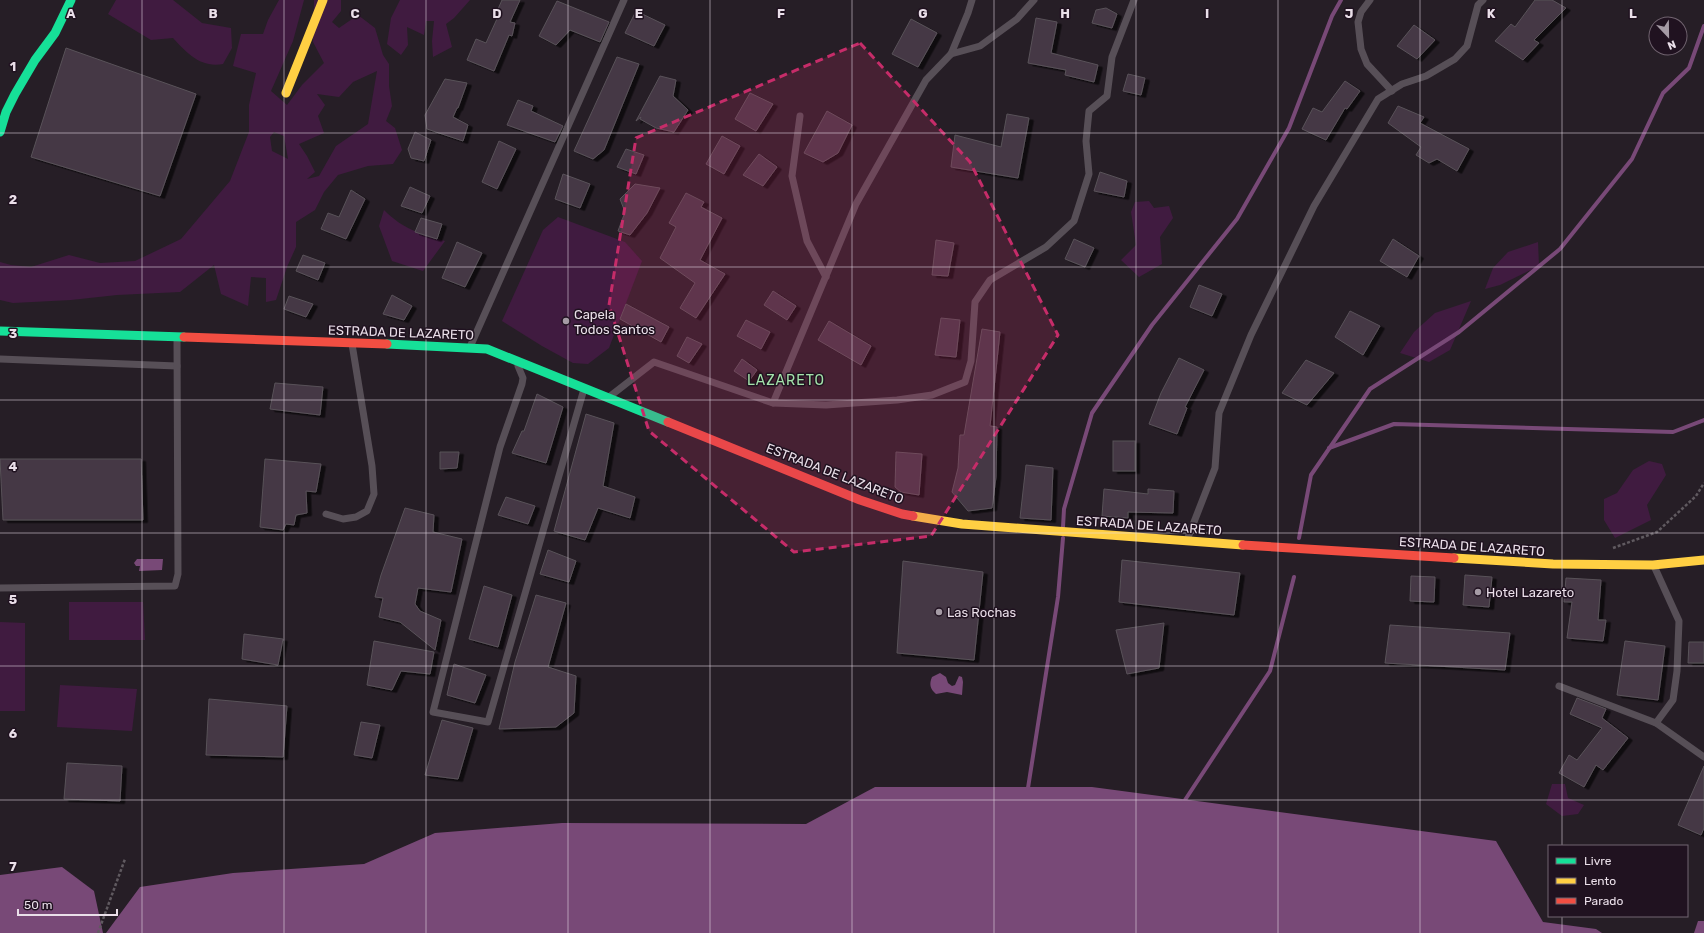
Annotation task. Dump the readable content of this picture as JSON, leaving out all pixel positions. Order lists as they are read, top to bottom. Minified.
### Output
{"streets":{"street":["ESTRADA DE LAZARETO"]},"districts":["LAZARETO"],"places":["Capela Todos Santos","Hotel Lazareto","Las Rochas"],"legend":["Livre","Lento","Parado"],"scale_bar":"50 m","north":"bottom","grid":{"columns":["A","B","C","D","E","F","G","H","I","J","K","L"],"rows":["1","2","3","4","5","6","7"]}}
